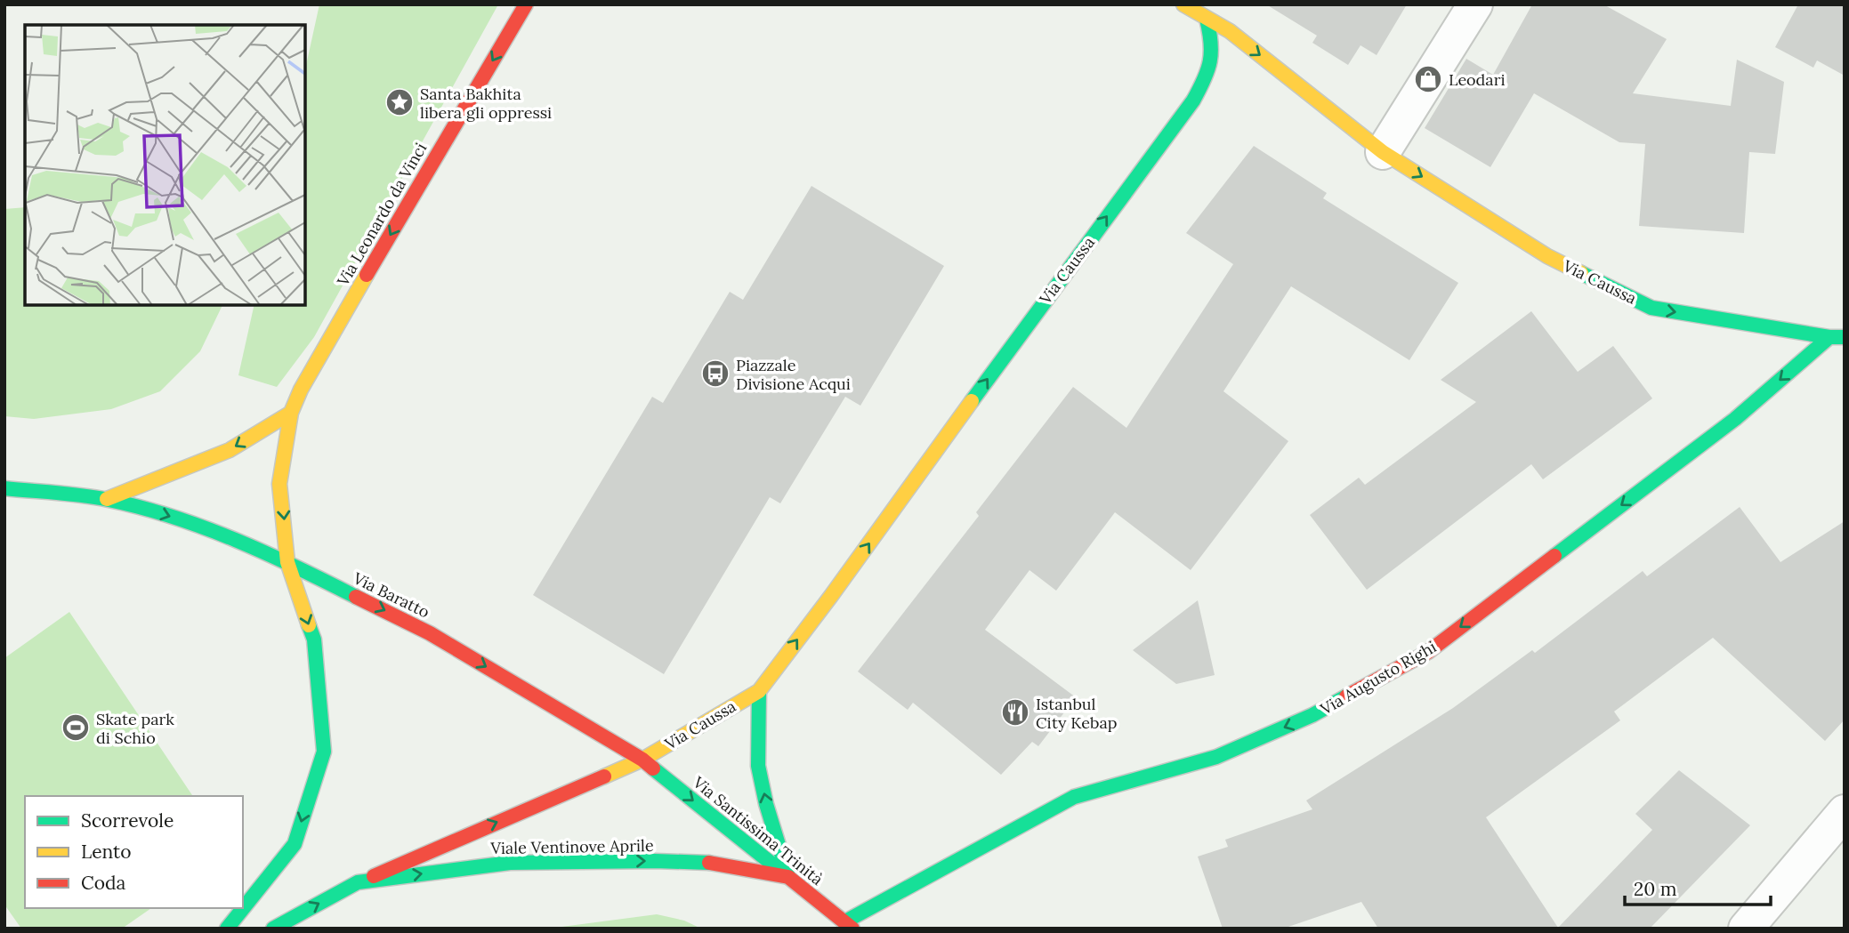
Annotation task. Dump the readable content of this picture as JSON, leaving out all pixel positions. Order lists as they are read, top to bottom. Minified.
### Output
{"streets":{"street":["Via Leonardo da Vinci","Via Caussa","Via Baratto","Via Augusto Righi","Via Santissima Trinità","Viale Ventinove Aprile"]},"crossings":[["Via Leonardo da Vinci","Via Baratto"],["Via Caussa","Via Baratto"],["Via Caussa","Via Augusto Righi"],["Via Caussa","Via Santissima Trinità"],["Via Caussa","Viale Ventinove Aprile"],["Via Baratto","Via Santissima Trinità"],["Via Baratto","Viale Ventinove Aprile"],["Via Augusto Righi","Via Santissima Trinità"],["Via Santissima Trinità","Viale Ventinove Aprile"]],"one_way":["Via Leonardo da Vinci","Via Augusto Righi","Via Santissima Trinità","Viale Ventinove Aprile"],"places":{"shop":["Leodari"],"place":["Santa Bakhita libera gli oppressi"],"bus stop":["Piazzale Divisione Acqui"],"restaurant":["Istanbul City Kebap"],"sports":["Skate park di Schio"]},"legend":["Scorrevole","Lento","Coda"],"scale_bar":"20 m"}
